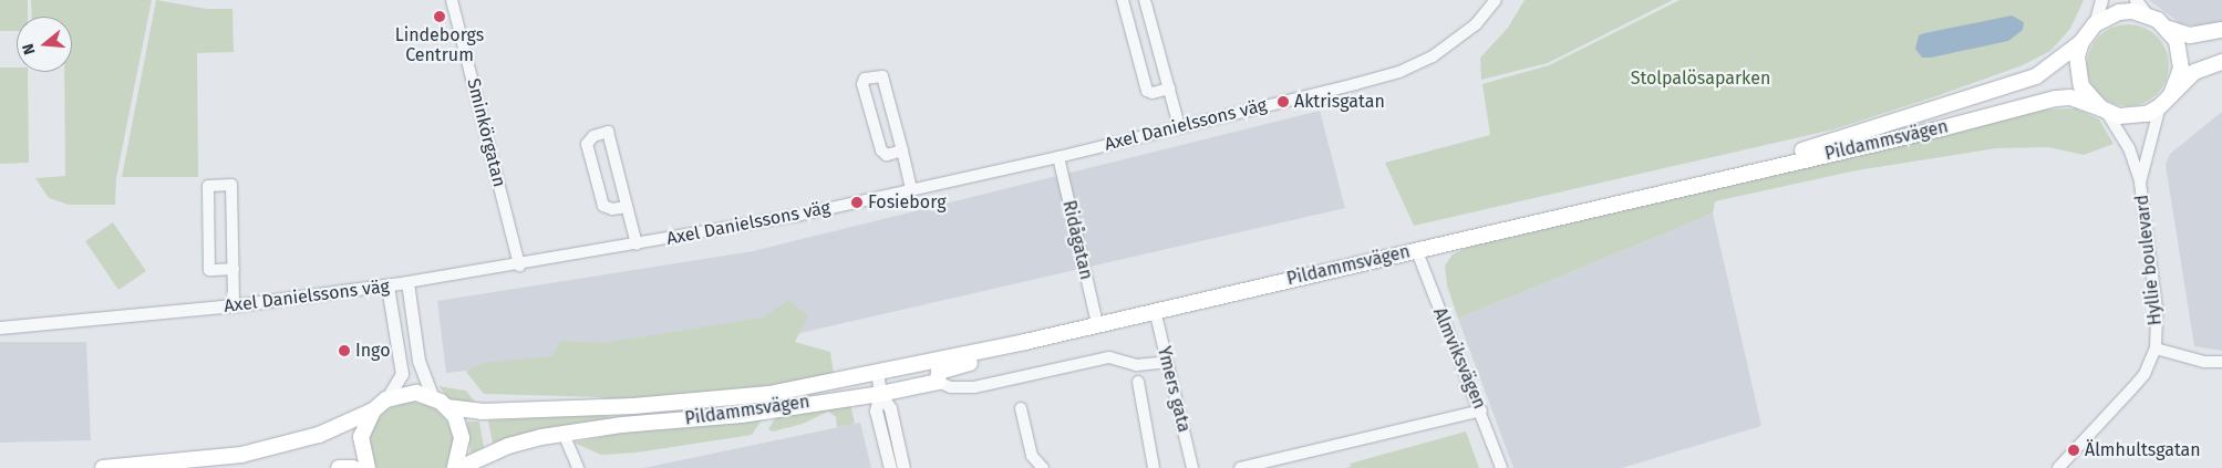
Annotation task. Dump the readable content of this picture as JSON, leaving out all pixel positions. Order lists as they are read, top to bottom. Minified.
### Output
{"streets":{"main road":["Pildammsvägen"],"street":["Axel Danielssons väg","Sminkörgatan","Ridågatan","Hyllie boulevard","Almviksvägen","Ymers gata"]},"crossings":[["Axel Danielssons väg","Sminkörgatan"],["Axel Danielssons väg","Ridågatan"],["Pildammsvägen","Ridågatan"],["Pildammsvägen","Hyllie boulevard"],["Pildammsvägen","Almviksvägen"],["Pildammsvägen","Ymers gata"]],"parks":["Stolpalösaparken"],"places":["Lindeborgs Centrum","Aktrisgatan","Fosieborg","Ingo","Älmhultsgatan"],"north":"left"}
